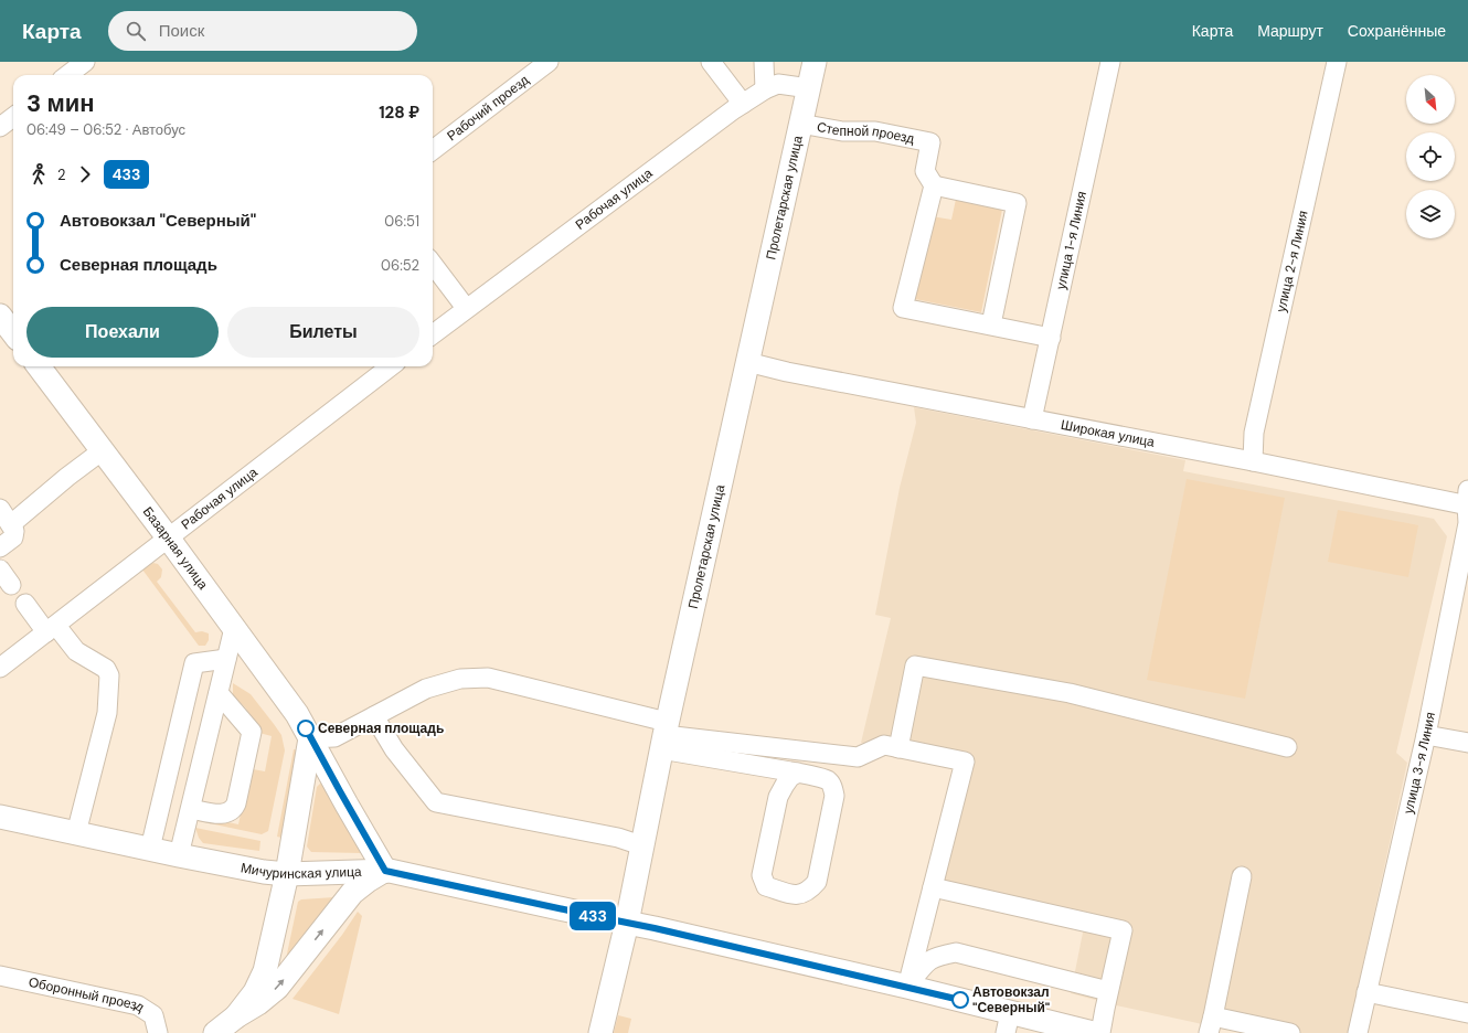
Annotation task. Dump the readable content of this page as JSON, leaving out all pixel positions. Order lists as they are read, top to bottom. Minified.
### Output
{"streets":{"main road":["Пролетарская улица","Базарная улица","Мичуринская улица"],"street":["Рабочий проезд","Степной проезд","Рабочая улица","улица 1-я Линия","улица 2-я Линия","Широкая улица","улица 3-я Линия","Оборонный проезд"]},"crossings":[["Степной проезд","Пролетарская улица"],["Пролетарская улица","Рабочая улица"],["Пролетарская улица","Широкая улица"],["Пролетарская улица","Мичуринская улица"],["Рабочая улица","Базарная улица"],["улица 1-я Линия","Широкая улица"],["улица 2-я Линия","Широкая улица"],["Широкая улица","улица 3-я Линия"],["Базарная улица","Мичуринская улица"]],"places":["Северная площадь","Автовокзал \"Северный\""],"lines":["bus line 433"],"north":"bottom right","page":{"header":"Карта","search":"Поиск","nav":["Карта","Маршрут","Сохранённые"],"on_map":"433","heading":["3 мин","06:49 – 06:52 · Автобус","128 ₽"],"legs":["2","433"],"list":[{"name":"Автовокзал \"Северный\"","value":"06:51"},{"name":"Северная площадь","value":"06:52"}],"buttons":["Поехали","Билеты"]}}
